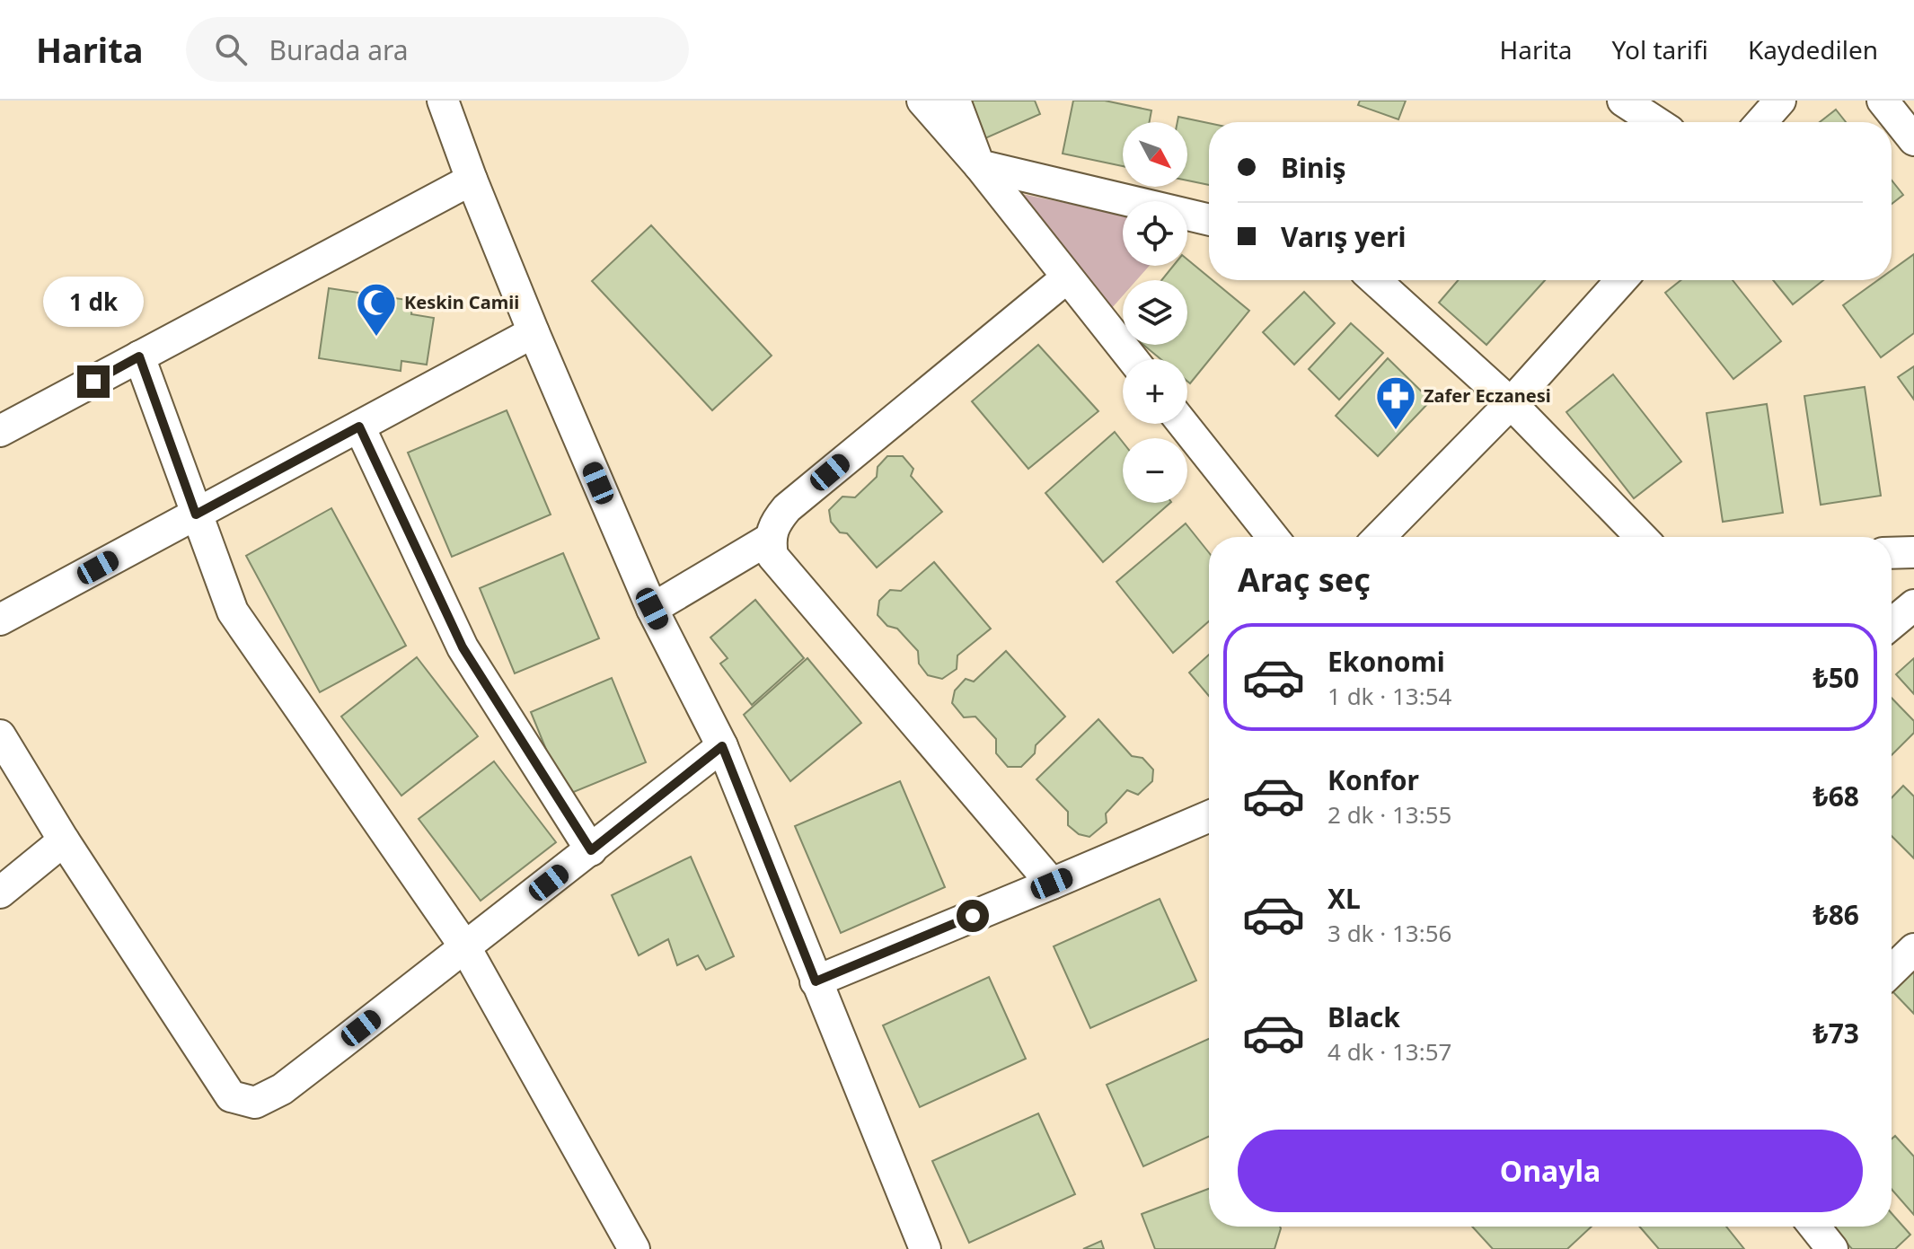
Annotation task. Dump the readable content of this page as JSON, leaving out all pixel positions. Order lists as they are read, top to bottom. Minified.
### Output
{"places":{"mosque":["Keskin Camii"],"pharmacy":["Zafer Eczanesi"]},"north":"bottom right","page":{"header":"Harita","search":"Burada ara","nav":["Harita","Yol tarifi","Kaydedilen"],"map_buttons":["+","−"],"banner":["Biniş","Varış yeri"],"bubble":"1 dk","heading":"Araç seç","list":[{"name":"Ekonomi","note":"1 dk · 13:54","value":"₺50"},{"name":"Konfor","note":"2 dk · 13:55","value":"₺68"},{"name":"XL","note":"3 dk · 13:56","value":"₺86"},{"name":"Black","note":"4 dk · 13:57","value":"₺73"}],"buttons":"Onayla"}}
